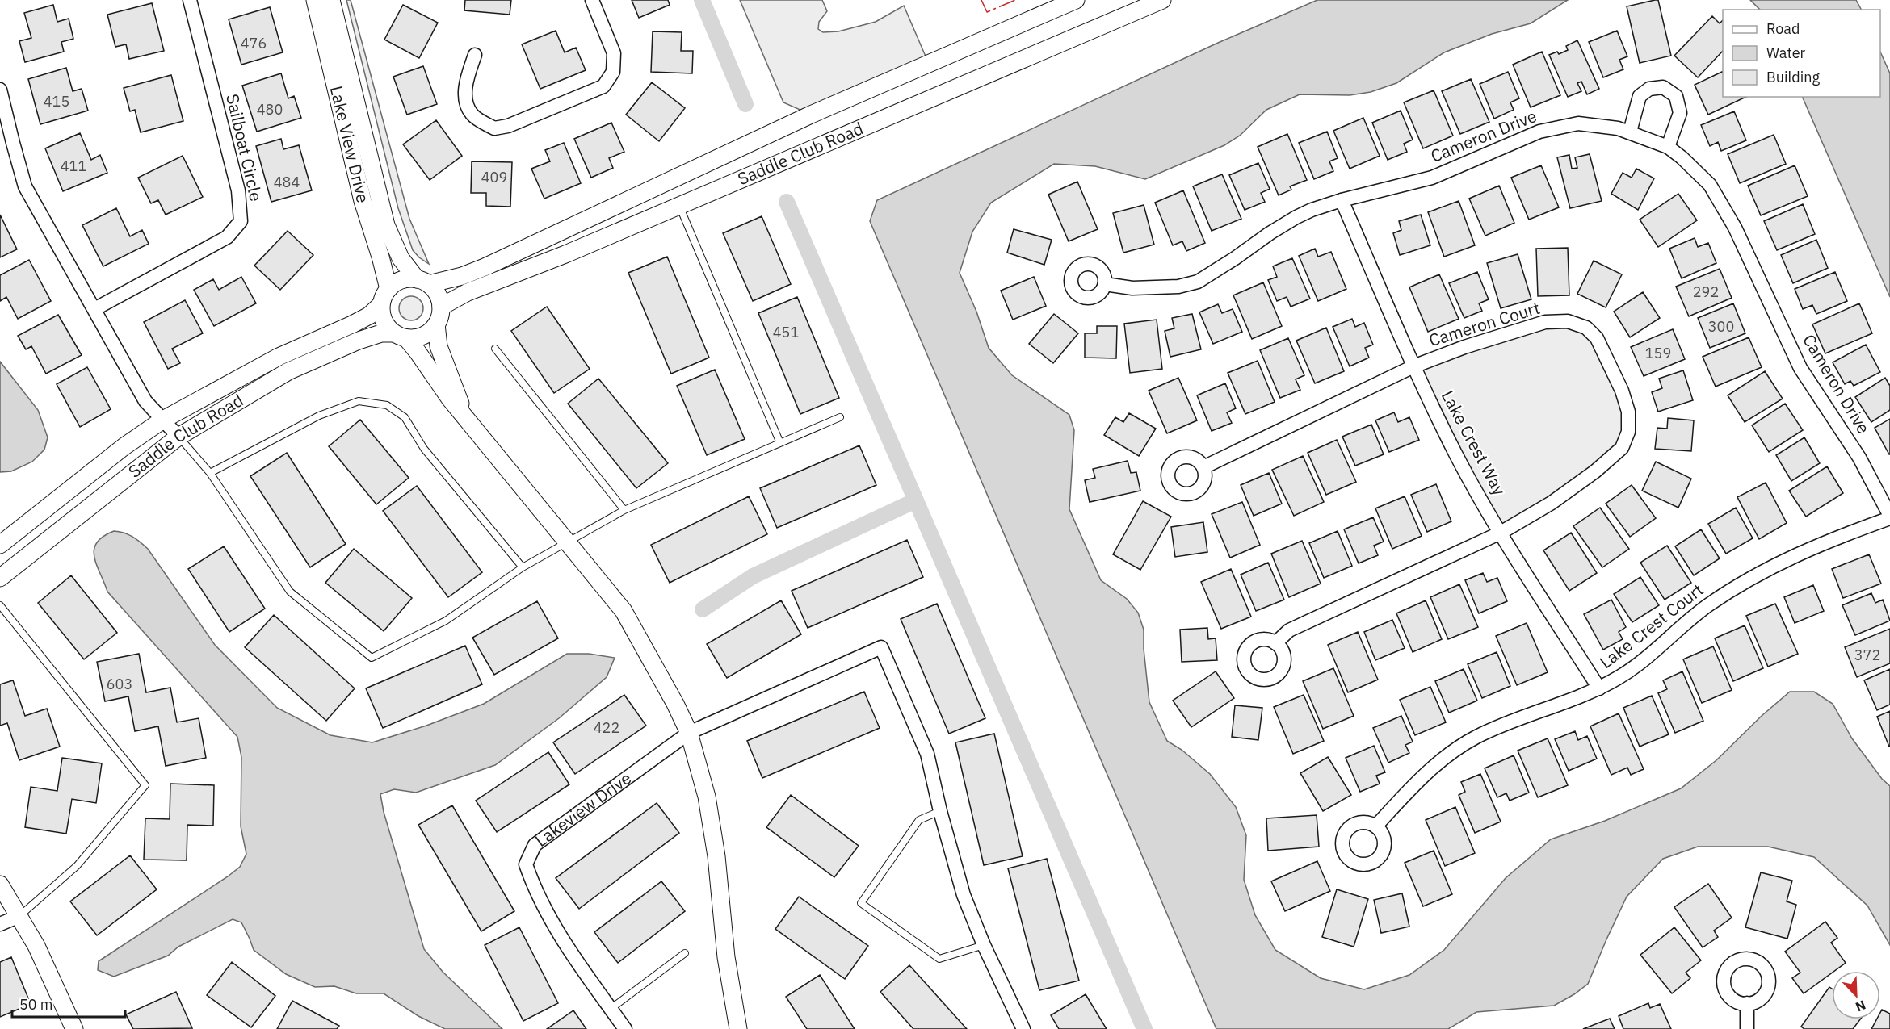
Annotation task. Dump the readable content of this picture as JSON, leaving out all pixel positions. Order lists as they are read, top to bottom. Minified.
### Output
{"streets":{"street":["Cameron Drive","Lake View Drive","Sailboat Circle","Saddle Club Road","Cameron Court","Lake Crest Way","Lake Crest Court","Lakeview Drive"]},"crossings":[["Cameron Drive","Lake Crest Way"],["Cameron Drive","Lake Crest Court"],["Lake View Drive","Saddle Club Road"],["Cameron Court","Lake Crest Way"],["Lake Crest Way","Lake Crest Court"]],"house_numbers":["476","415","480","411","409","484","292","300","451","159","372","603","422"],"legend":["Road","Water","Building"],"scale_bar":"50 m","north":"bottom right"}
